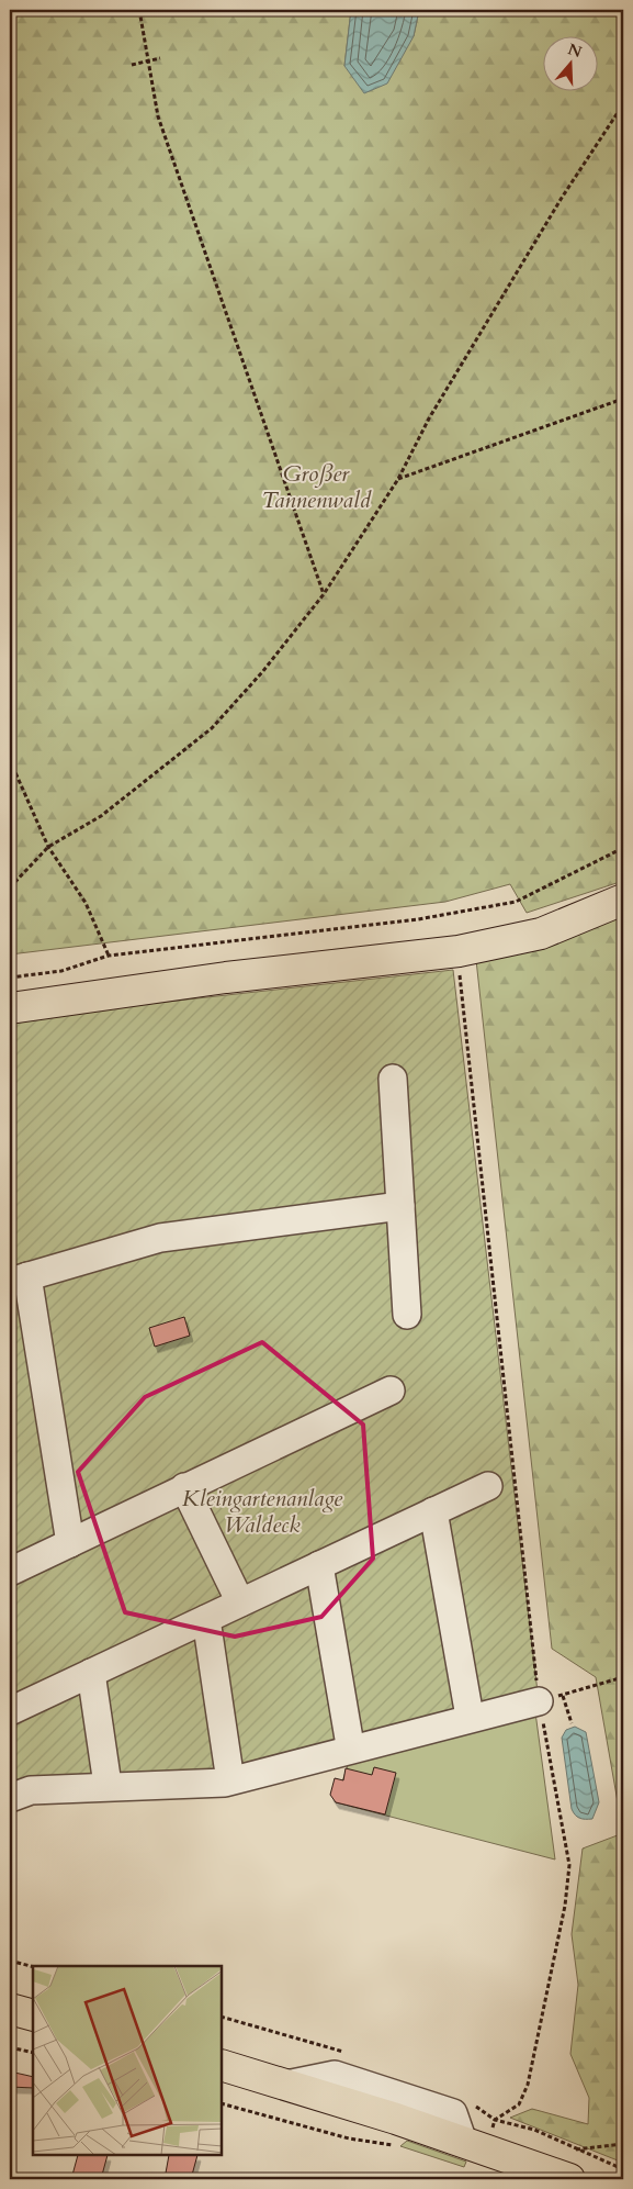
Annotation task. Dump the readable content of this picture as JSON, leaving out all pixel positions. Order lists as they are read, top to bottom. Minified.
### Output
{"parks":["Großer Tannenwald","Kleingartenanlage Waldeck"],"north":"top"}
